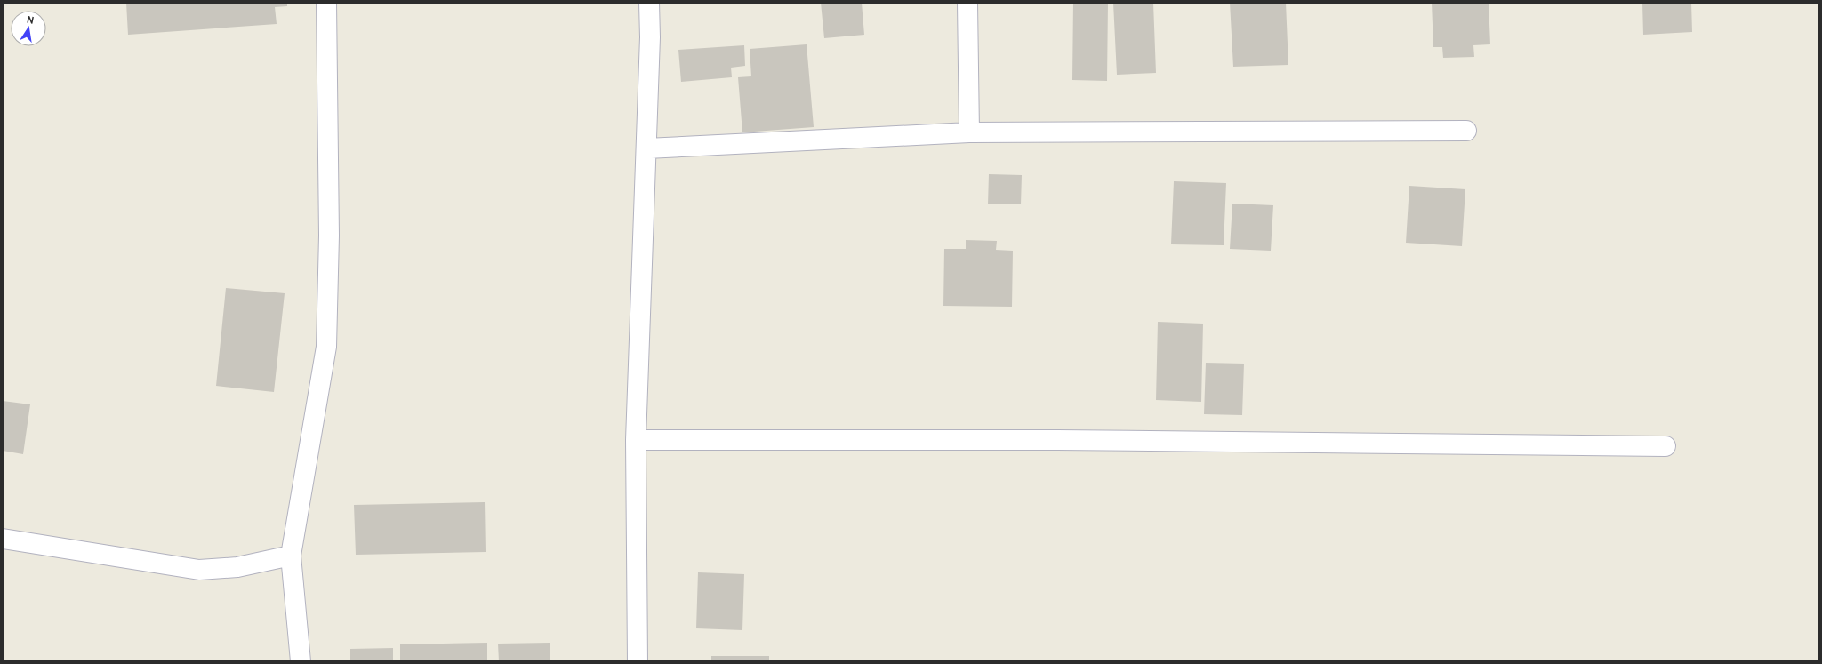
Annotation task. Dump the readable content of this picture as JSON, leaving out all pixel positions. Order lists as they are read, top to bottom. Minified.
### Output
{"north":"top"}
